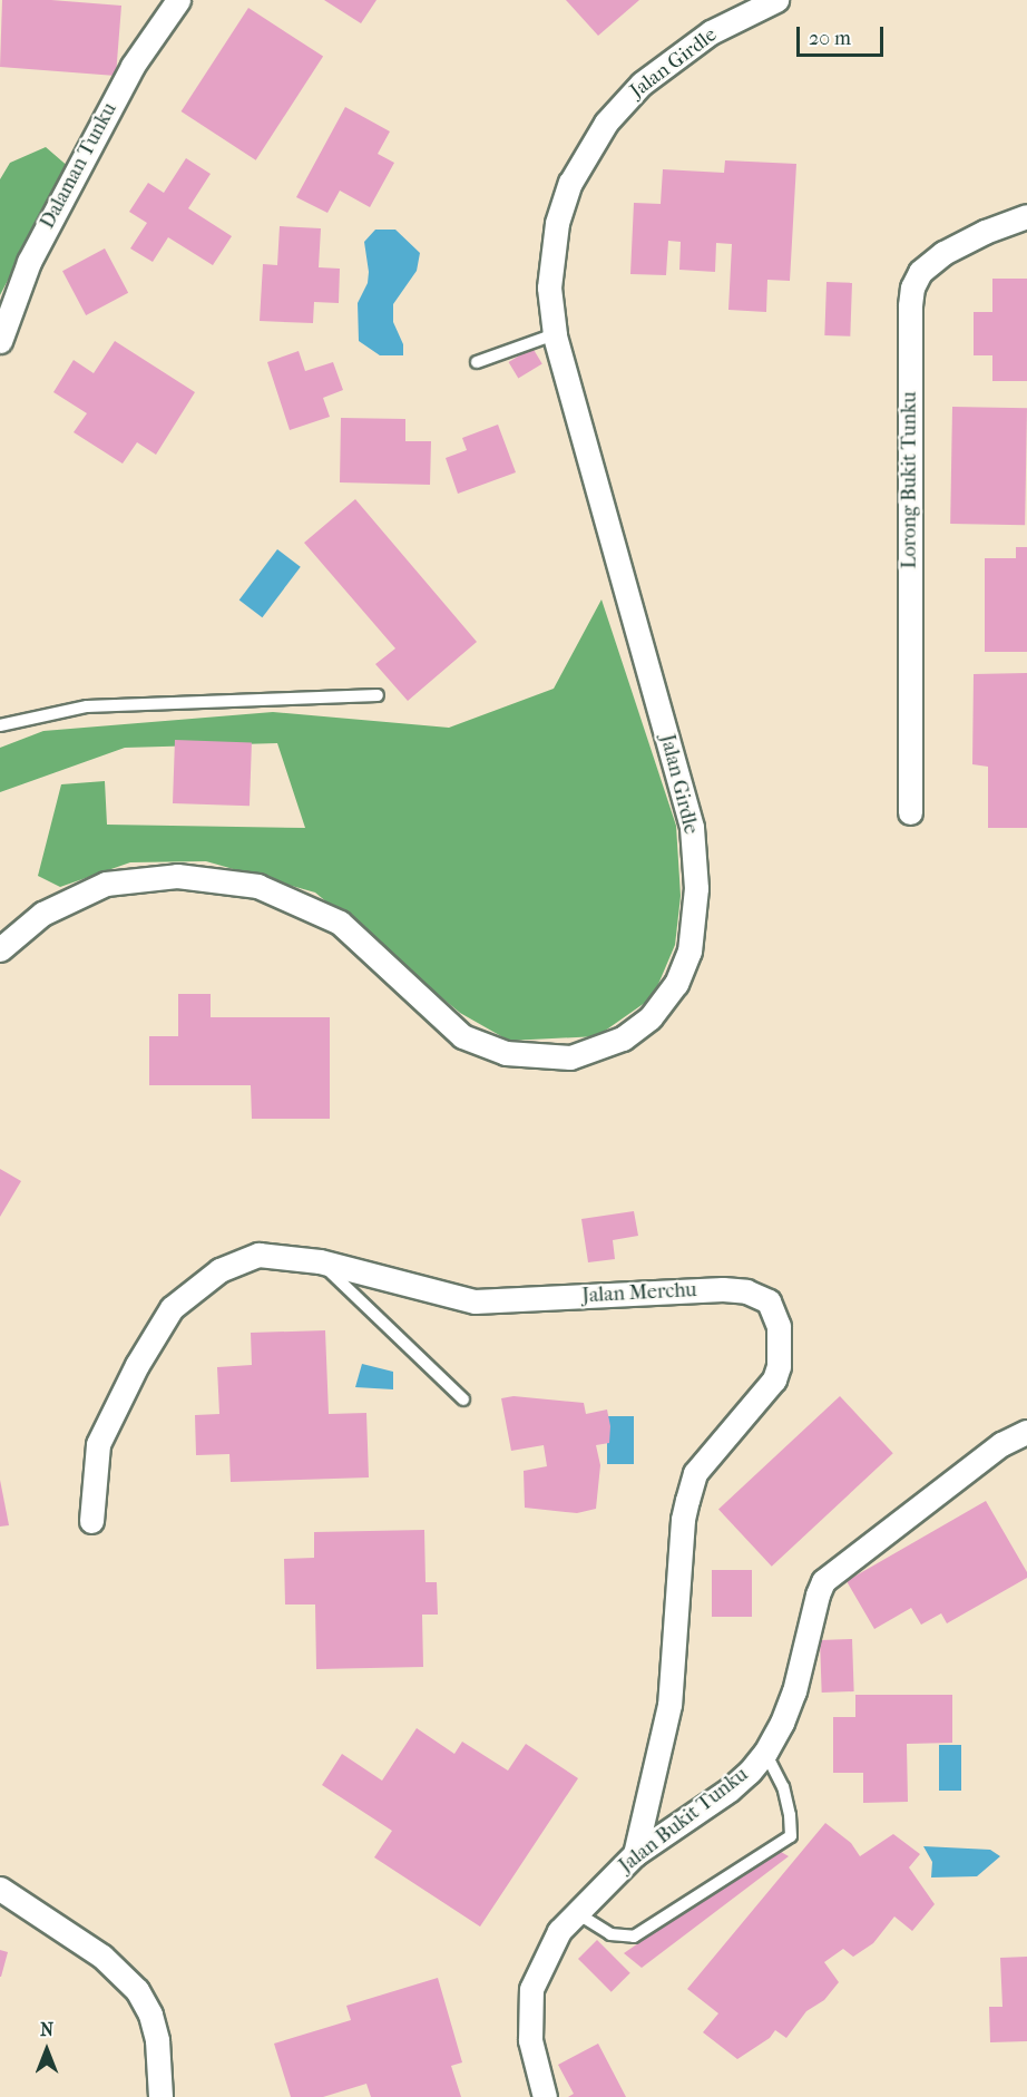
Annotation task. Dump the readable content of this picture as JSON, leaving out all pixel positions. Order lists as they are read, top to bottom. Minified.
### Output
{"streets":{"street":["Jalan Girdle","Dalaman Tunku","Lorong Bukit Tunku","Jalan Merchu","Jalan Bukit Tunku"]},"crossings":[["Jalan Merchu","Jalan Bukit Tunku"]],"scale_bar":"20 m","north":"top"}
